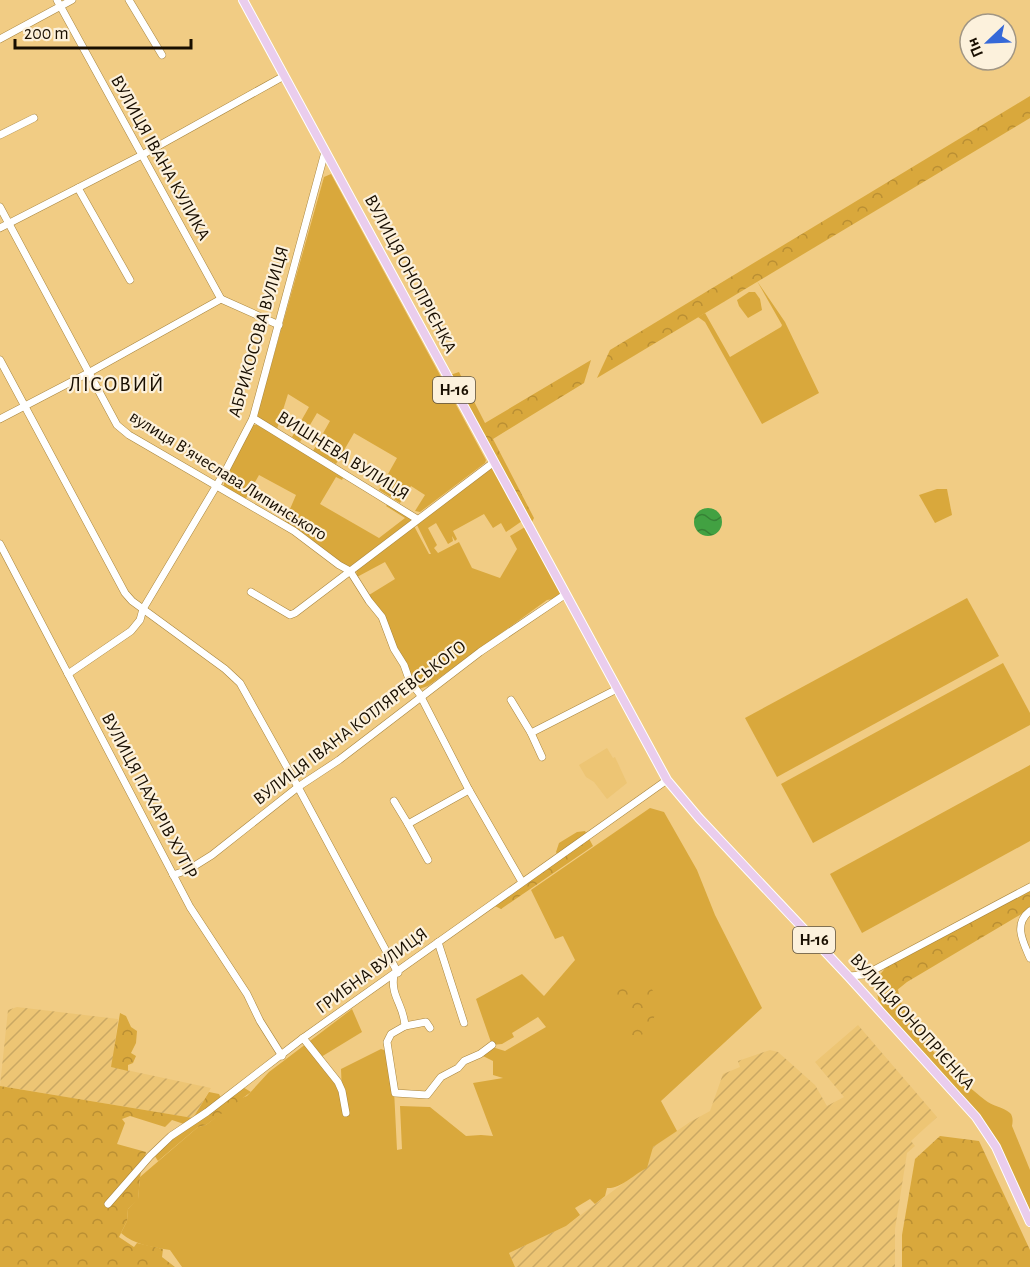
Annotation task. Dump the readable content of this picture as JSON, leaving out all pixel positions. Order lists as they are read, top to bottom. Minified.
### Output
{"streets":{"main road":["ВУЛИЦЯ ОНОПРІЄНКА","Н-16"],"street":["ВУЛИЦЯ ІВАНА КУЛИКА","АБРИКОСОВА ВУЛИЦЯ","ВИШНЕВА ВУЛИЦЯ","вулиця Вʼячеслава Липинського","ВУЛИЦЯ ІВАНА КОТЛЯРЕВСЬКОГО","ВУЛИЦЯ ПАХАРІВ ХУТІР","ГРИБНА ВУЛИЦЯ"]},"crossings":[["ВУЛИЦЯ ОНОПРІЄНКА","АБРИКОСОВА ВУЛИЦЯ"],["ВУЛИЦЯ ОНОПРІЄНКА","ВИШНЕВА ВУЛИЦЯ"],["ВУЛИЦЯ ОНОПРІЄНКА","ВУЛИЦЯ ІВАНА КОТЛЯРЕВСЬКОГО"],["ВУЛИЦЯ ОНОПРІЄНКА","ГРИБНА ВУЛИЦЯ"],["АБРИКОСОВА ВУЛИЦЯ","ВИШНЕВА ВУЛИЦЯ"],["АБРИКОСОВА ВУЛИЦЯ","вулиця Вʼячеслава Липинського"],["АБРИКОСОВА ВУЛИЦЯ","ВУЛИЦЯ ПАХАРІВ ХУТІР"],["ВИШНЕВА ВУЛИЦЯ","вулиця Вʼячеслава Липинського"],["вулиця Вʼячеслава Липинського","ВУЛИЦЯ ІВАНА КОТЛЯРЕВСЬКОГО"],["вулиця Вʼячеслава Липинського","ГРИБНА ВУЛИЦЯ"],["ВУЛИЦЯ ІВАНА КОТЛЯРЕВСЬКОГО","ВУЛИЦЯ ПАХАРІВ ХУТІР"],["ВУЛИЦЯ ПАХАРІВ ХУТІР","ГРИБНА ВУЛИЦЯ"]],"districts":["ЛІСОВИЙ"],"scale_bar":"200 m","north":"bottom left"}
